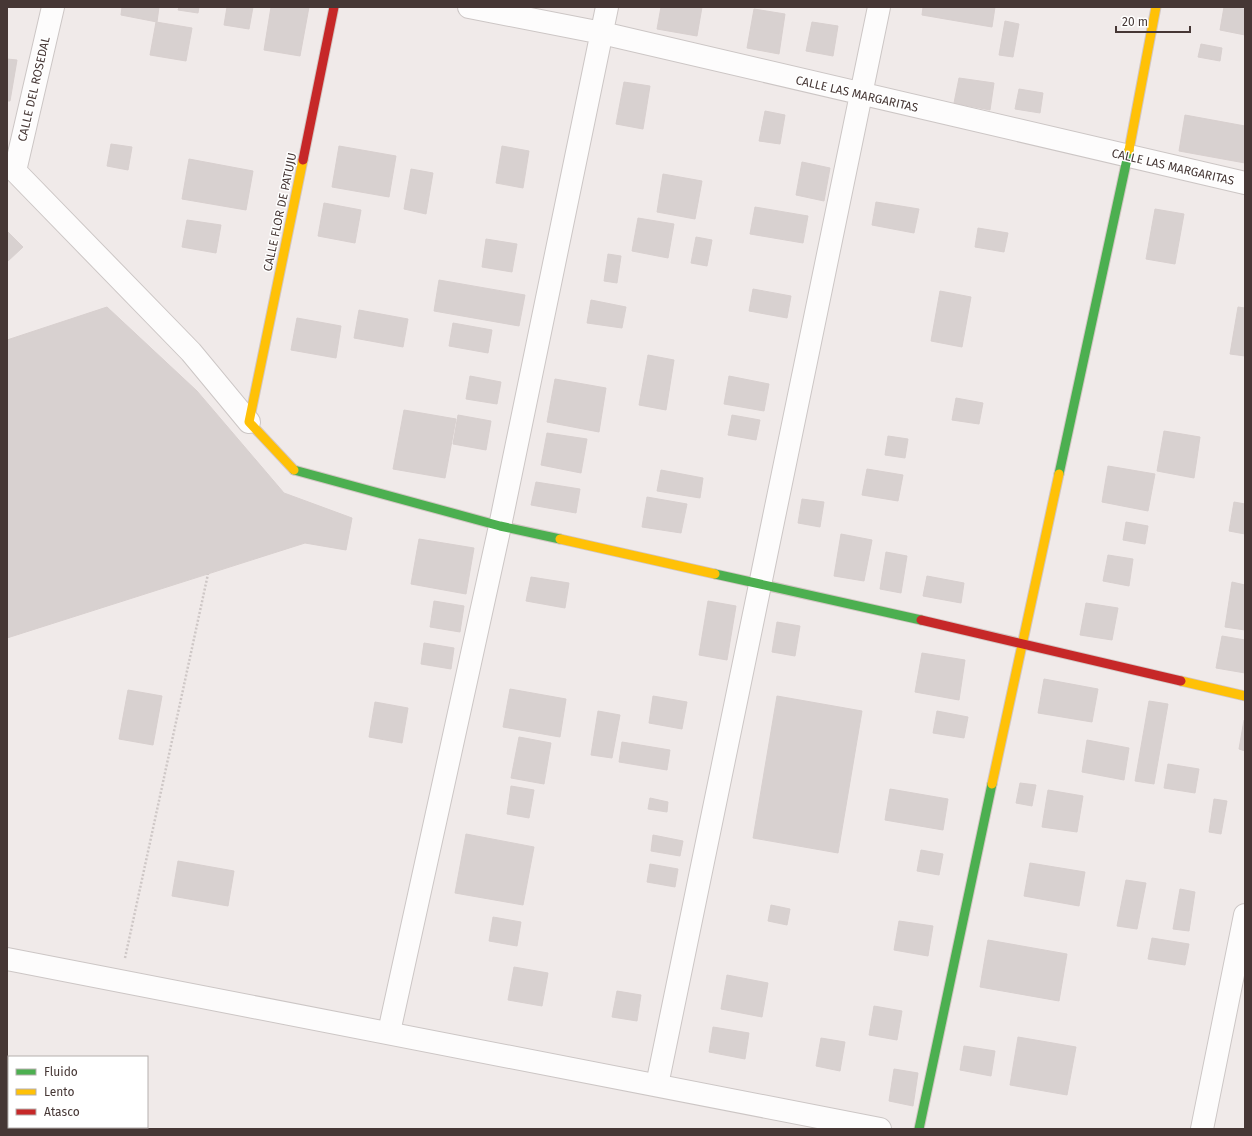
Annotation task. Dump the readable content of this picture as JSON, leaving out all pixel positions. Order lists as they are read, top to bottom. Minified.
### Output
{"streets":{"street":["CALLE DEL ROSEDAL","CALLE LAS MARGARITAS","CALLE FLOR DE PATUJU"]},"crossings":[["CALLE DEL ROSEDAL","CALLE FLOR DE PATUJU"]],"legend":["Fluido","Lento","Atasco"],"scale_bar":"20 m"}
